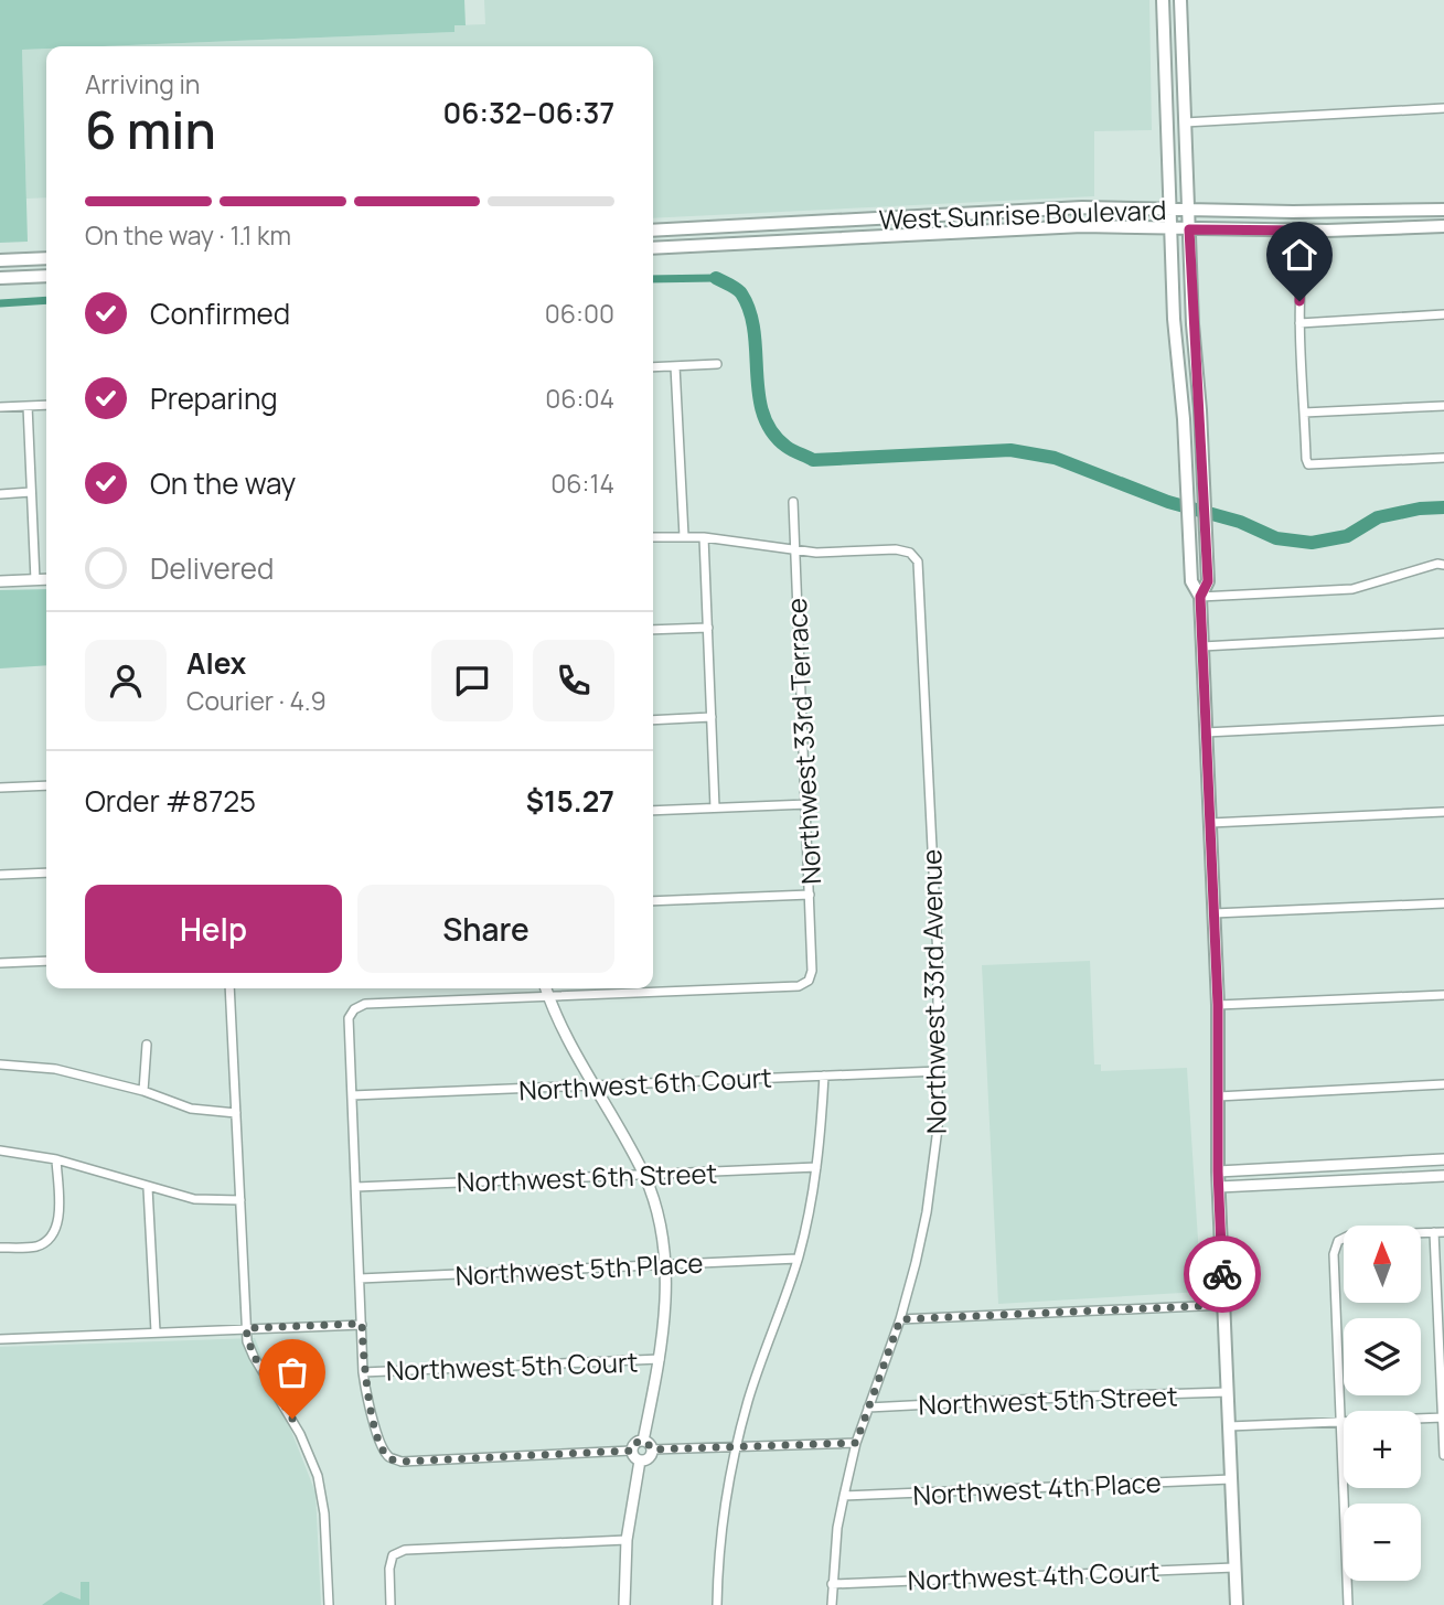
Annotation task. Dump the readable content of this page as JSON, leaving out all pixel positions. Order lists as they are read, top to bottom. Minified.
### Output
{"streets":{"main road":["West Sunrise Boulevard"],"street":["Northwest 33rd Terrace","Northwest 33rd Avenue","Northwest 6th Court","Northwest 6th Street","Northwest 5th Place","Northwest 5th Court","Northwest 5th Street","Northwest 4th Place","Northwest 4th Court"]},"crossings":[["Northwest 33rd Terrace","Northwest 33rd Avenue"],["Northwest 33rd Avenue","Northwest 6th Court"],["Northwest 33rd Avenue","Northwest 5th Street"],["Northwest 33rd Avenue","Northwest 4th Place"],["Northwest 33rd Avenue","Northwest 4th Court"]],"north":"top","page":{"heading":["6 min","Arriving in","06:32–06:37"],"panel":["Alex","Courier · 4.9","Order #8725","$15.27"],"bar":"On the way · 1.1 km","list":[["Confirmed","06:00"],["Preparing","06:04"],["On the way","06:14"],"Delivered"],"buttons":["Help","Share"],"map_buttons":["+","−"]}}
